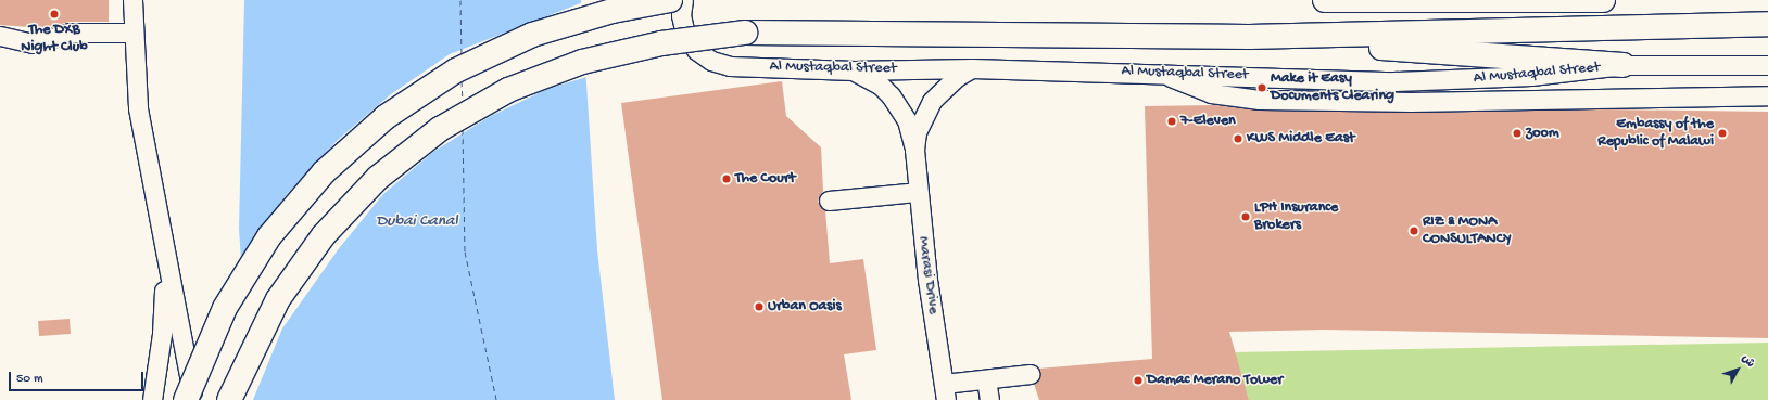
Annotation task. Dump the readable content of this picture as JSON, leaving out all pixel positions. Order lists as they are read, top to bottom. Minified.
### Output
{"streets":{"street":["Al Mustaqbal Street","Marasi Drive"]},"crossings":[["Al Mustaqbal Street","Marasi Drive"]],"water":["Dubai Canal"],"places":["The DXB Night Club","Make it Easy Documents Clearing","7-Eleven","zoom","Embassy of the Republic of Malawi","KWS Middle East","The Court","LPH Insurance Brokers","RIZ & MONA CONSULTANCY","Urban Oasis","Damac Merano Tower"],"scale_bar":"50 m","north":"top right"}
